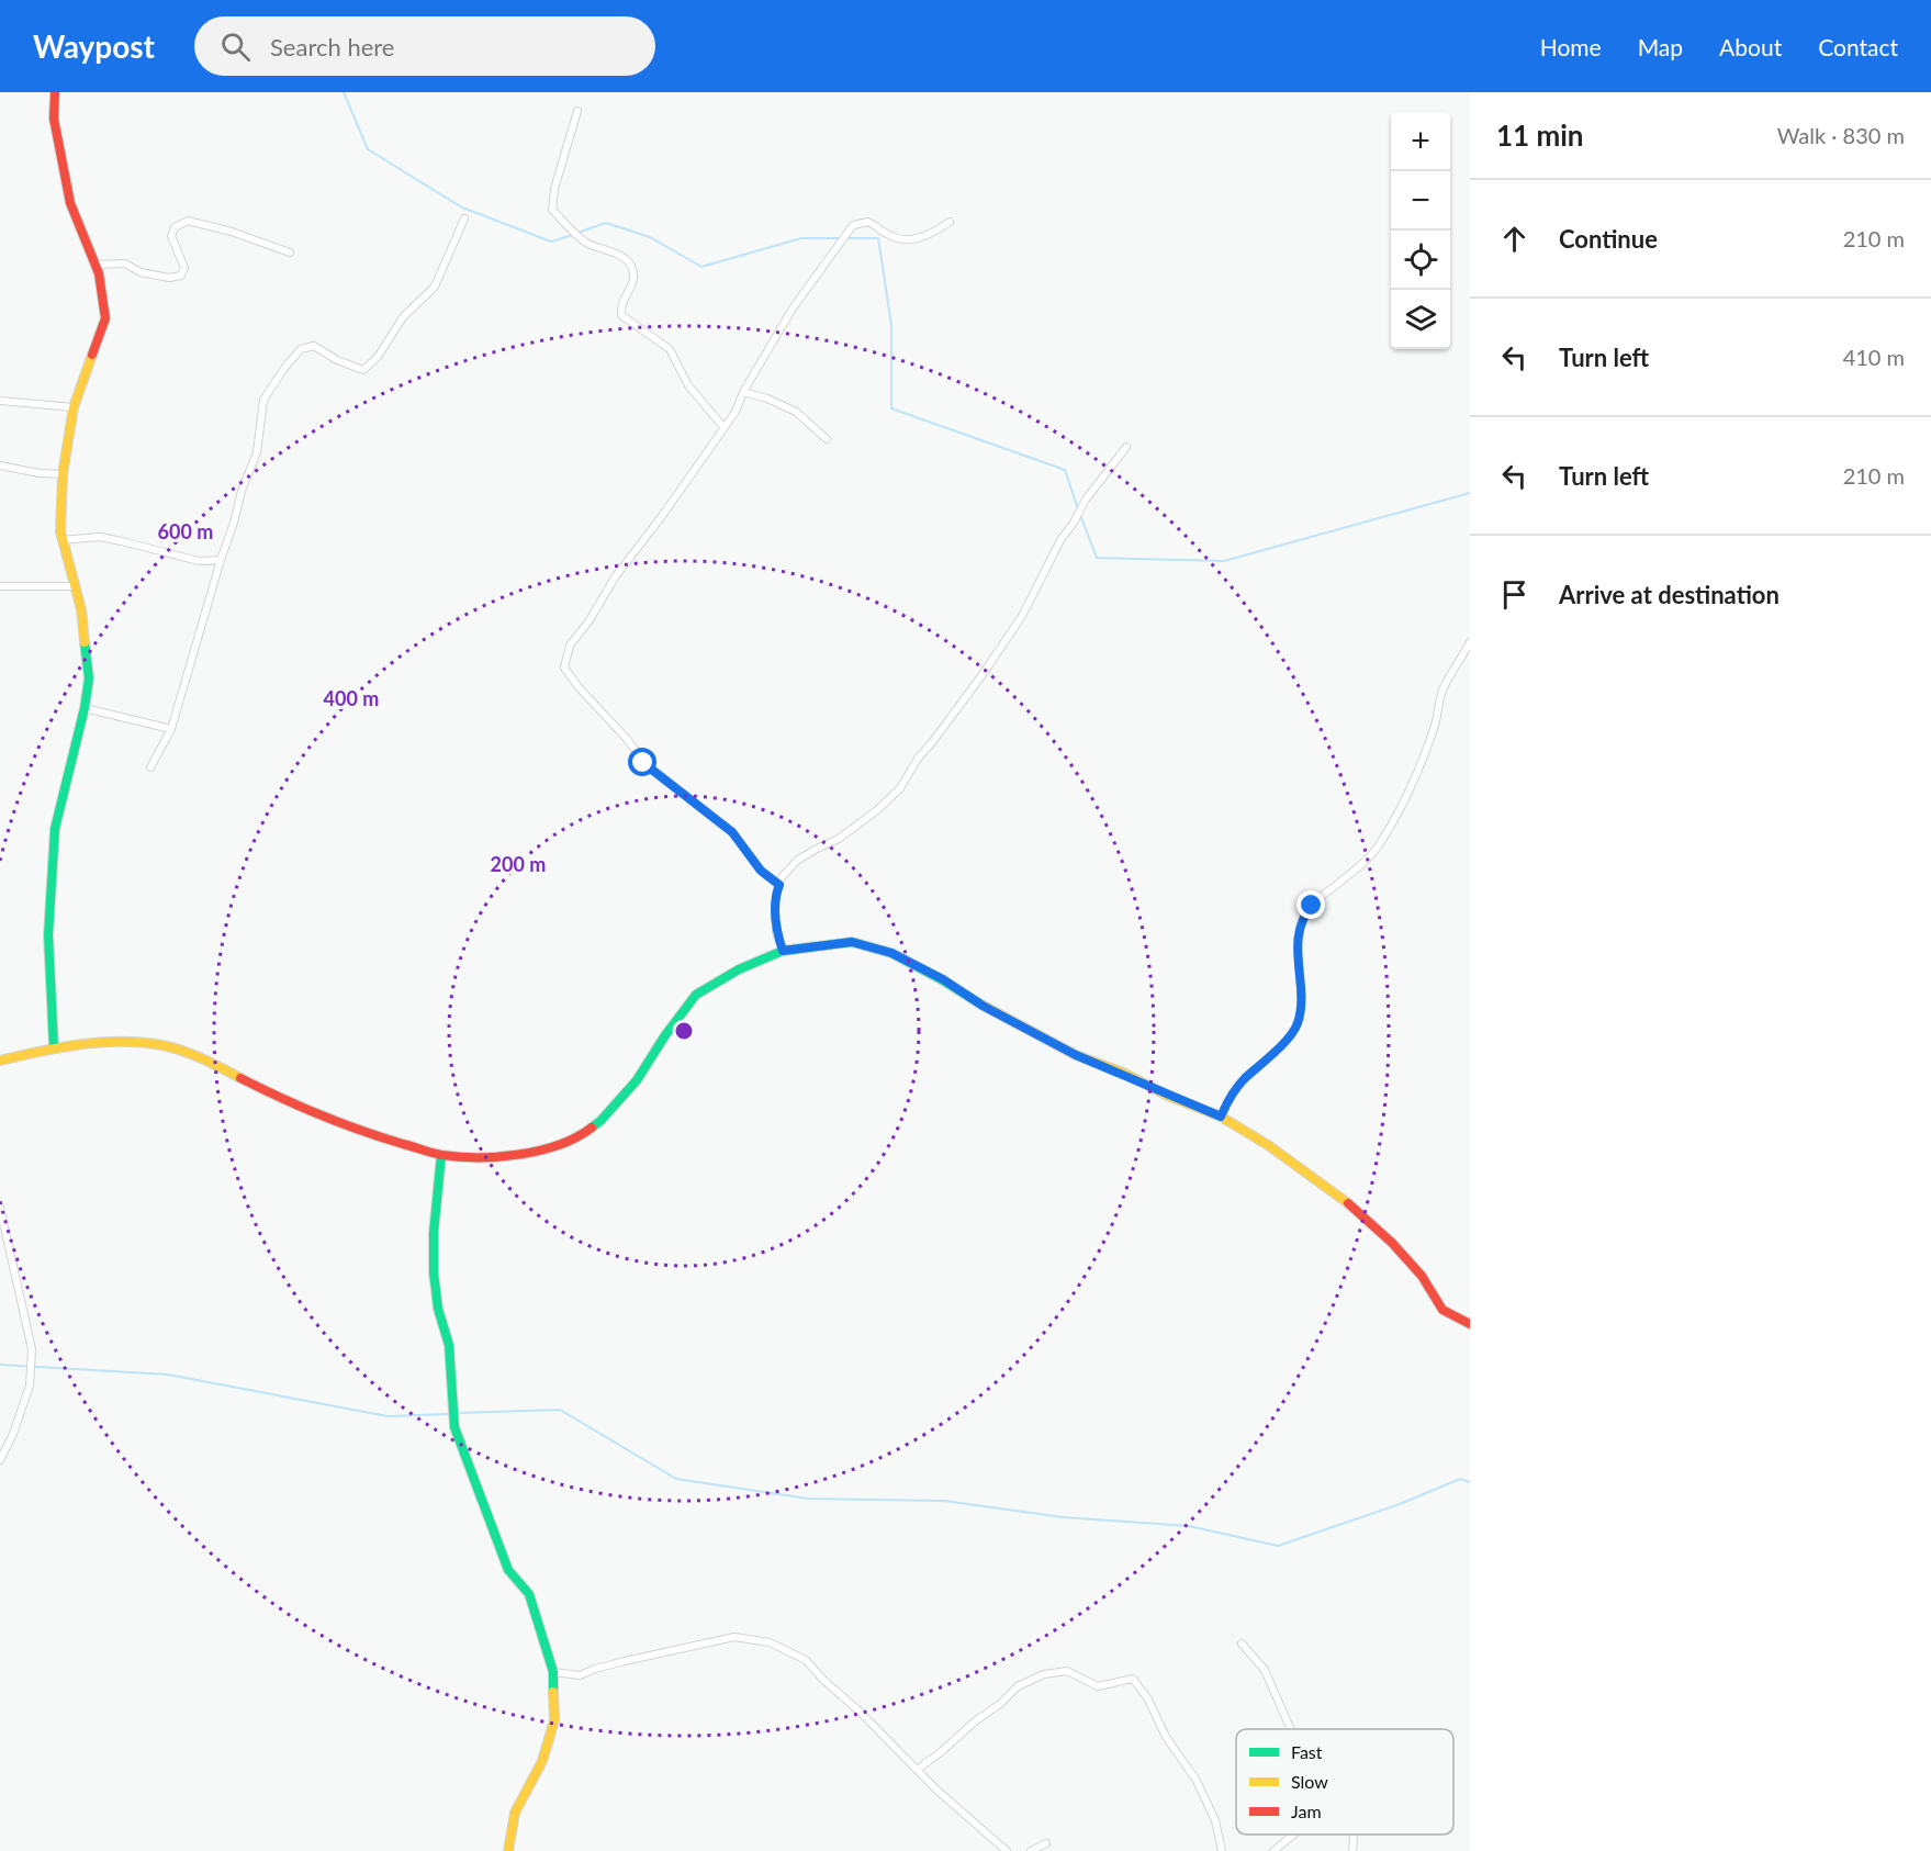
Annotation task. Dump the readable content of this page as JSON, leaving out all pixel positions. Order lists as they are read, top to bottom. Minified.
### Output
{"legend":["Fast","Slow","Jam"],"page":{"header":"Waypost","search":"Search here","nav":["Home","Map","About","Contact"],"heading":["11 min","Walk · 830 m"],"map_buttons":["+","−"],"list":[["Continue","210 m"],["Turn left","410 m"],["Turn left","210 m"],"Arrive at destination"]},"rings":["600 m","400 m","200 m"]}
